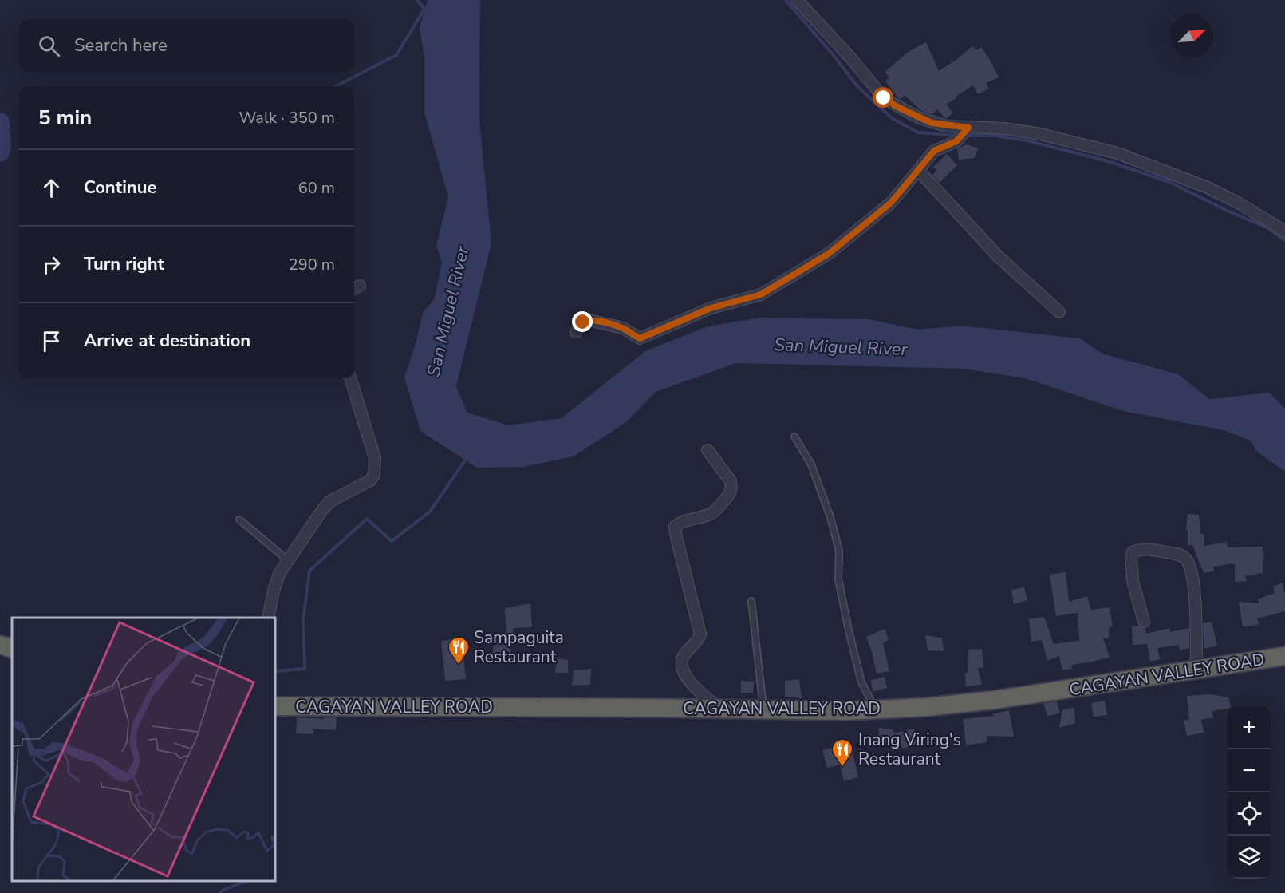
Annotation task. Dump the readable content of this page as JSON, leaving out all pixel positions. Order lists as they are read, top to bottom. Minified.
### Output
{"streets":{"highway":["CAGAYAN VALLEY ROAD"]},"water":["San Miguel River"],"places":{"restaurant":["Sampaguita Restaurant","Inang Viring's Restaurant"]},"north":"top right","page":{"search":"Search here","heading":["5 min","Walk · 350 m"],"list":[["Continue","60 m"],["Turn right","290 m"],"Arrive at destination"],"map_buttons":["+","−"]}}
